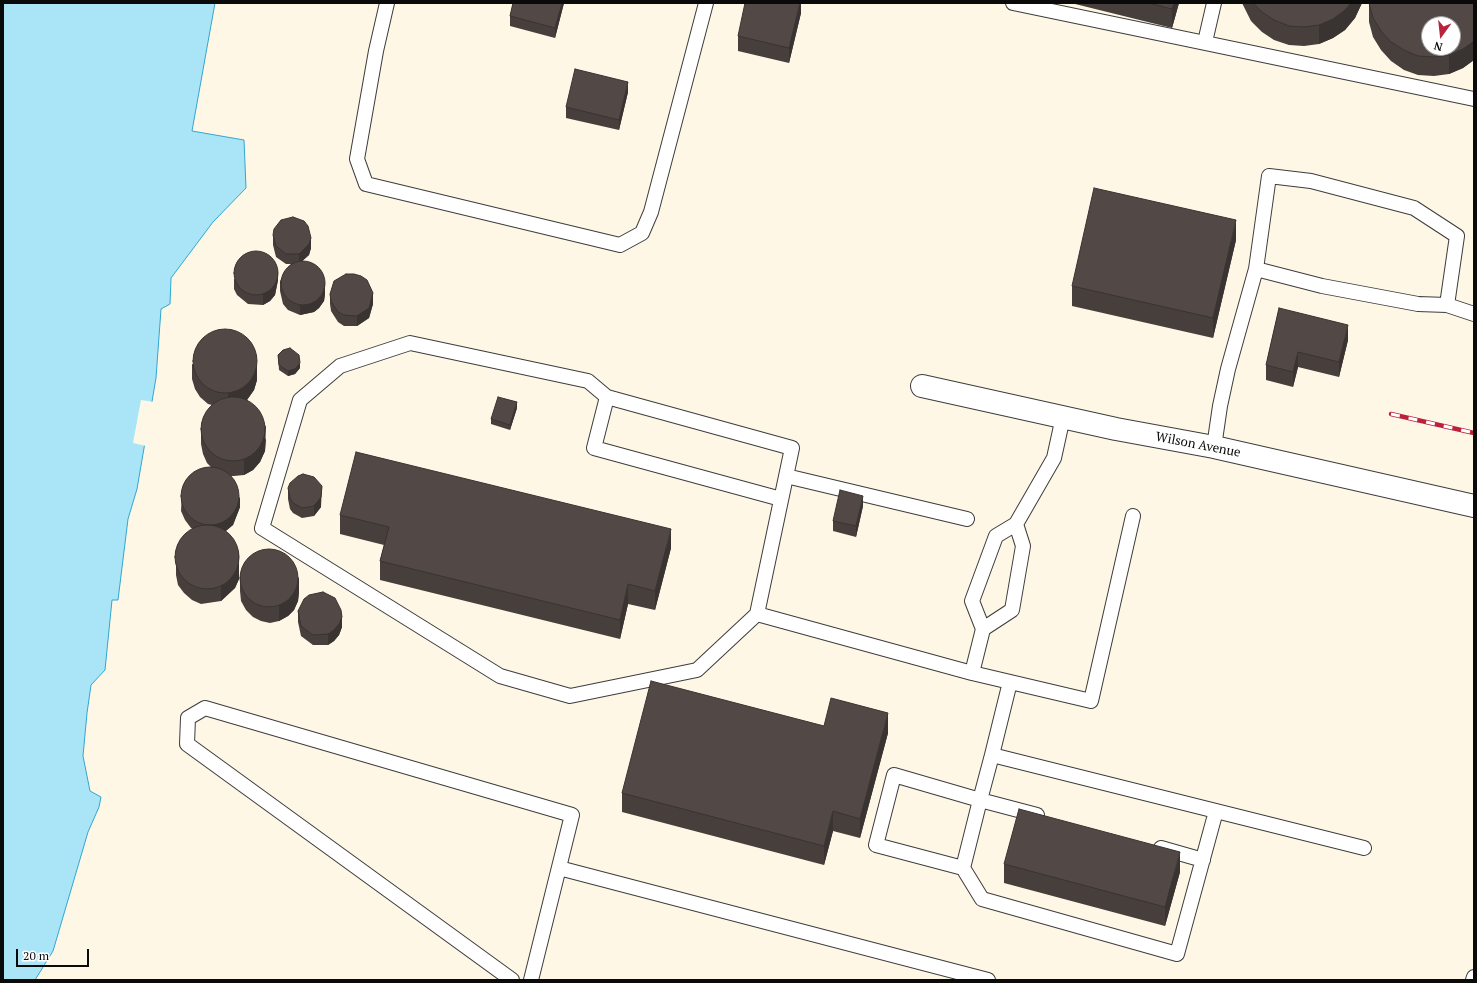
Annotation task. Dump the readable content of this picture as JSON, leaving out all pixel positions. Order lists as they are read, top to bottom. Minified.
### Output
{"streets":{"street":["Wilson Avenue"]},"scale_bar":"20 m","north":"bottom"}
